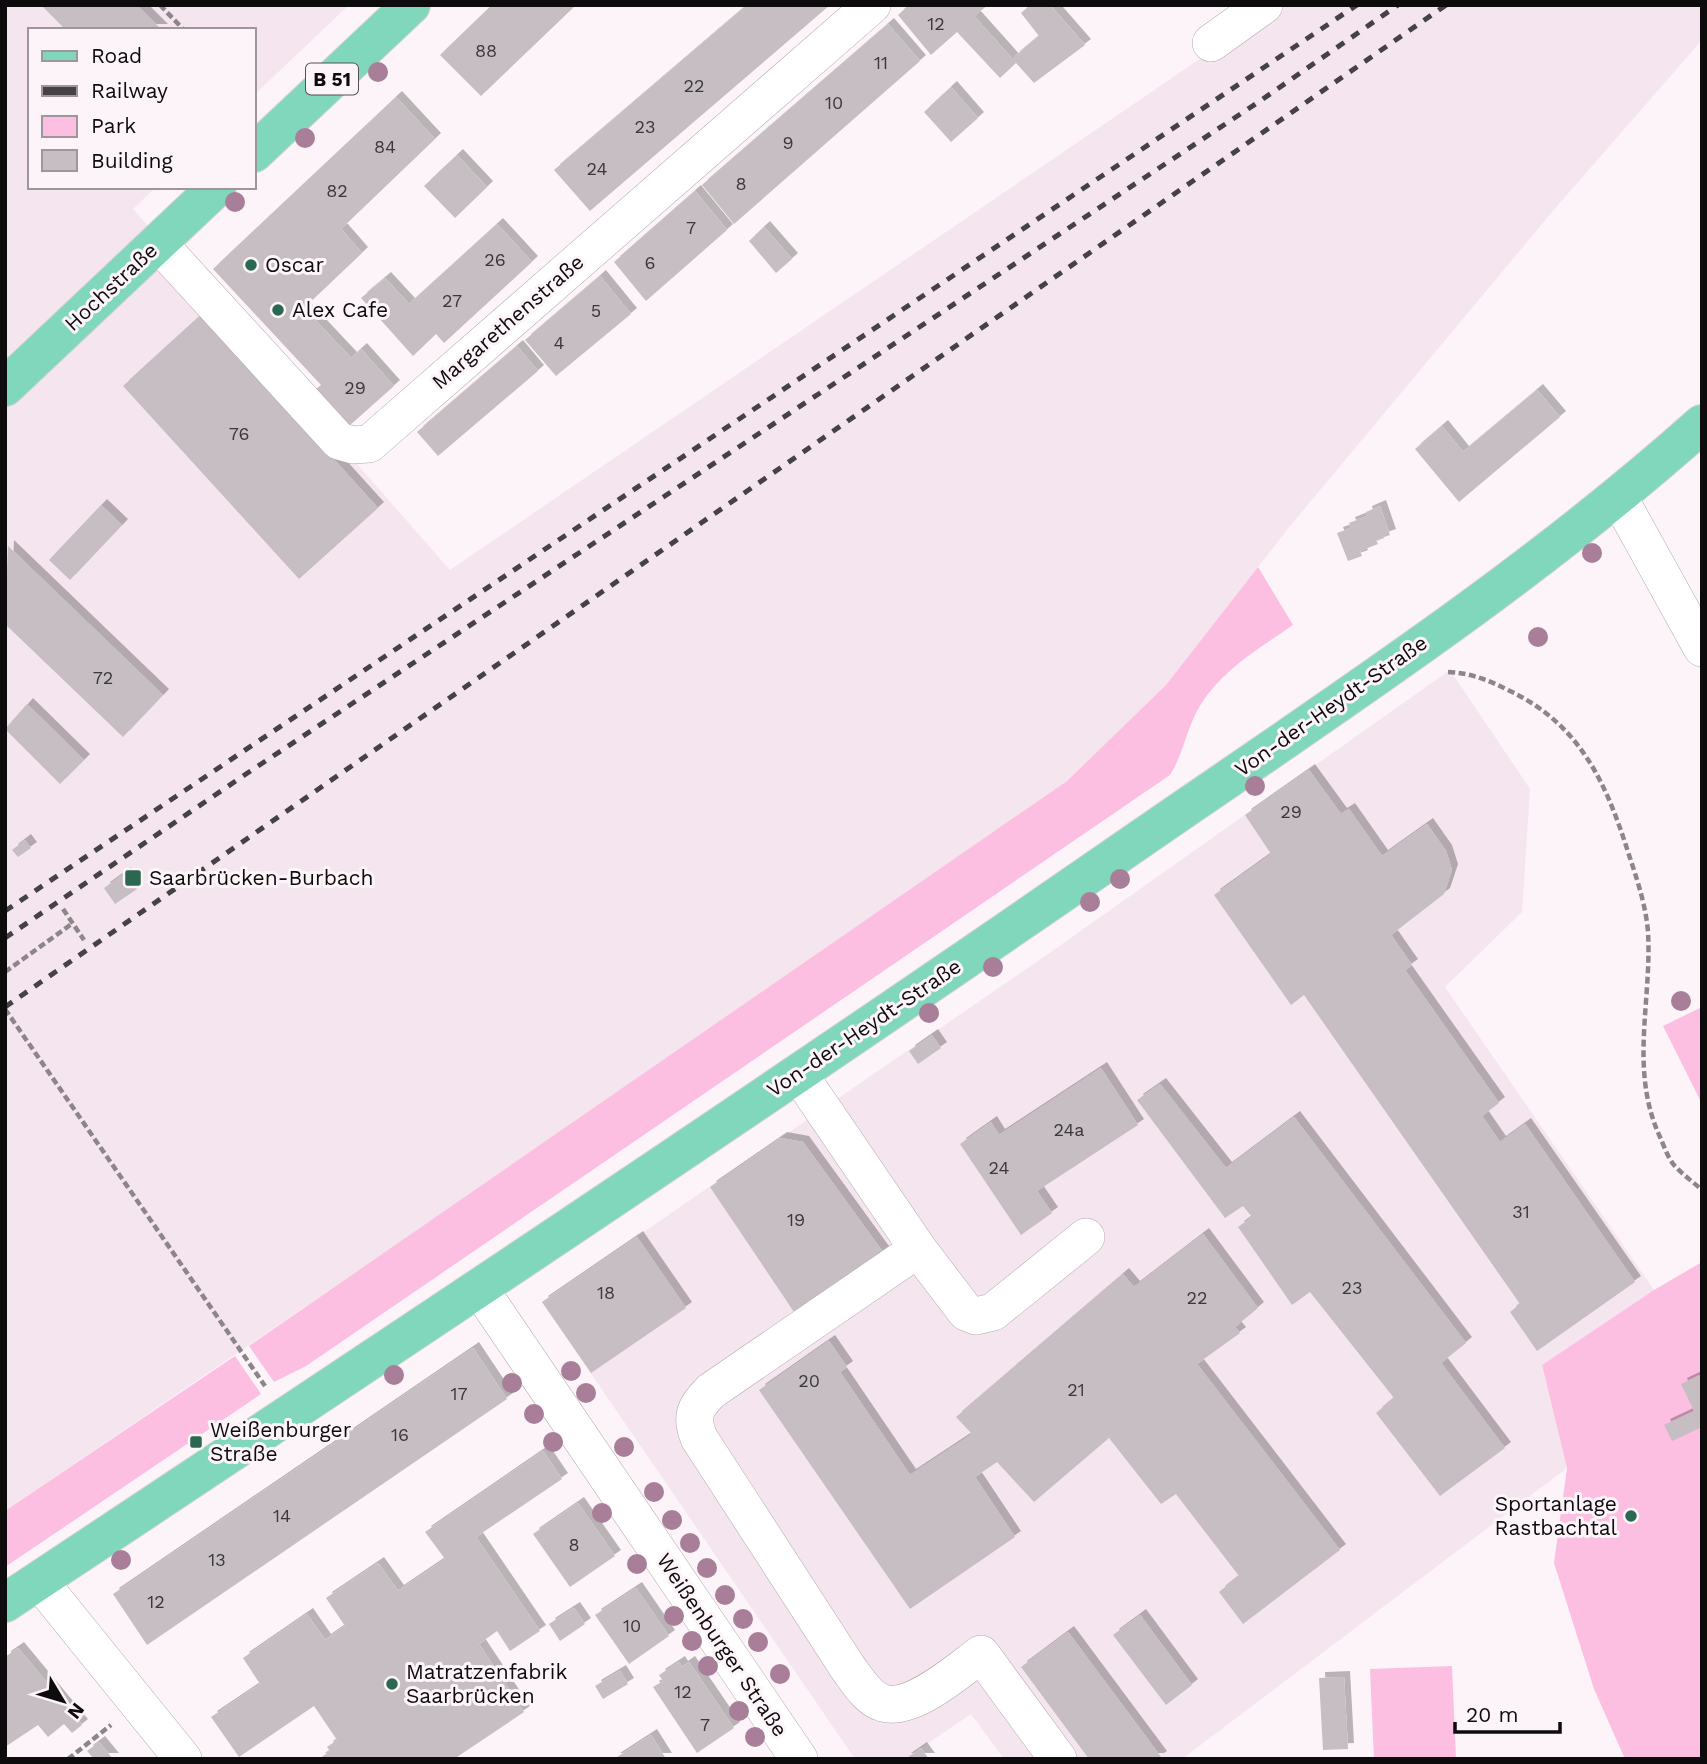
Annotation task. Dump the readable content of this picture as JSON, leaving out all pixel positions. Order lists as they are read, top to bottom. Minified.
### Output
{"streets":{"main road":["B 51","Hochstraße","Von-der-Heydt-Straße"],"street":["Margarethenstraße","Weißenburger Straße"]},"crossings":[["Hochstraße","Margarethenstraße"],["Von-der-Heydt-Straße","Weißenburger Straße"]],"places":{"other":["Oscar","Alex Cafe","Sportanlage Rastbachtal","Matratzenfabrik Saarbrücken"],"transit":["Saarbrücken-Burbach","Weißenburger Straße"]},"house_numbers":["12","88","11","22","10","23","9","84","24","8","82","7","26","6","27","5","4","29","76","72","29","24a","24","31","19","23","18","22","20","21","17","16","14","8","13","12","10","12","7"],"legend":["Road","Railway","Park","Building"],"scale_bar":"20 m","north":"bottom right"}
